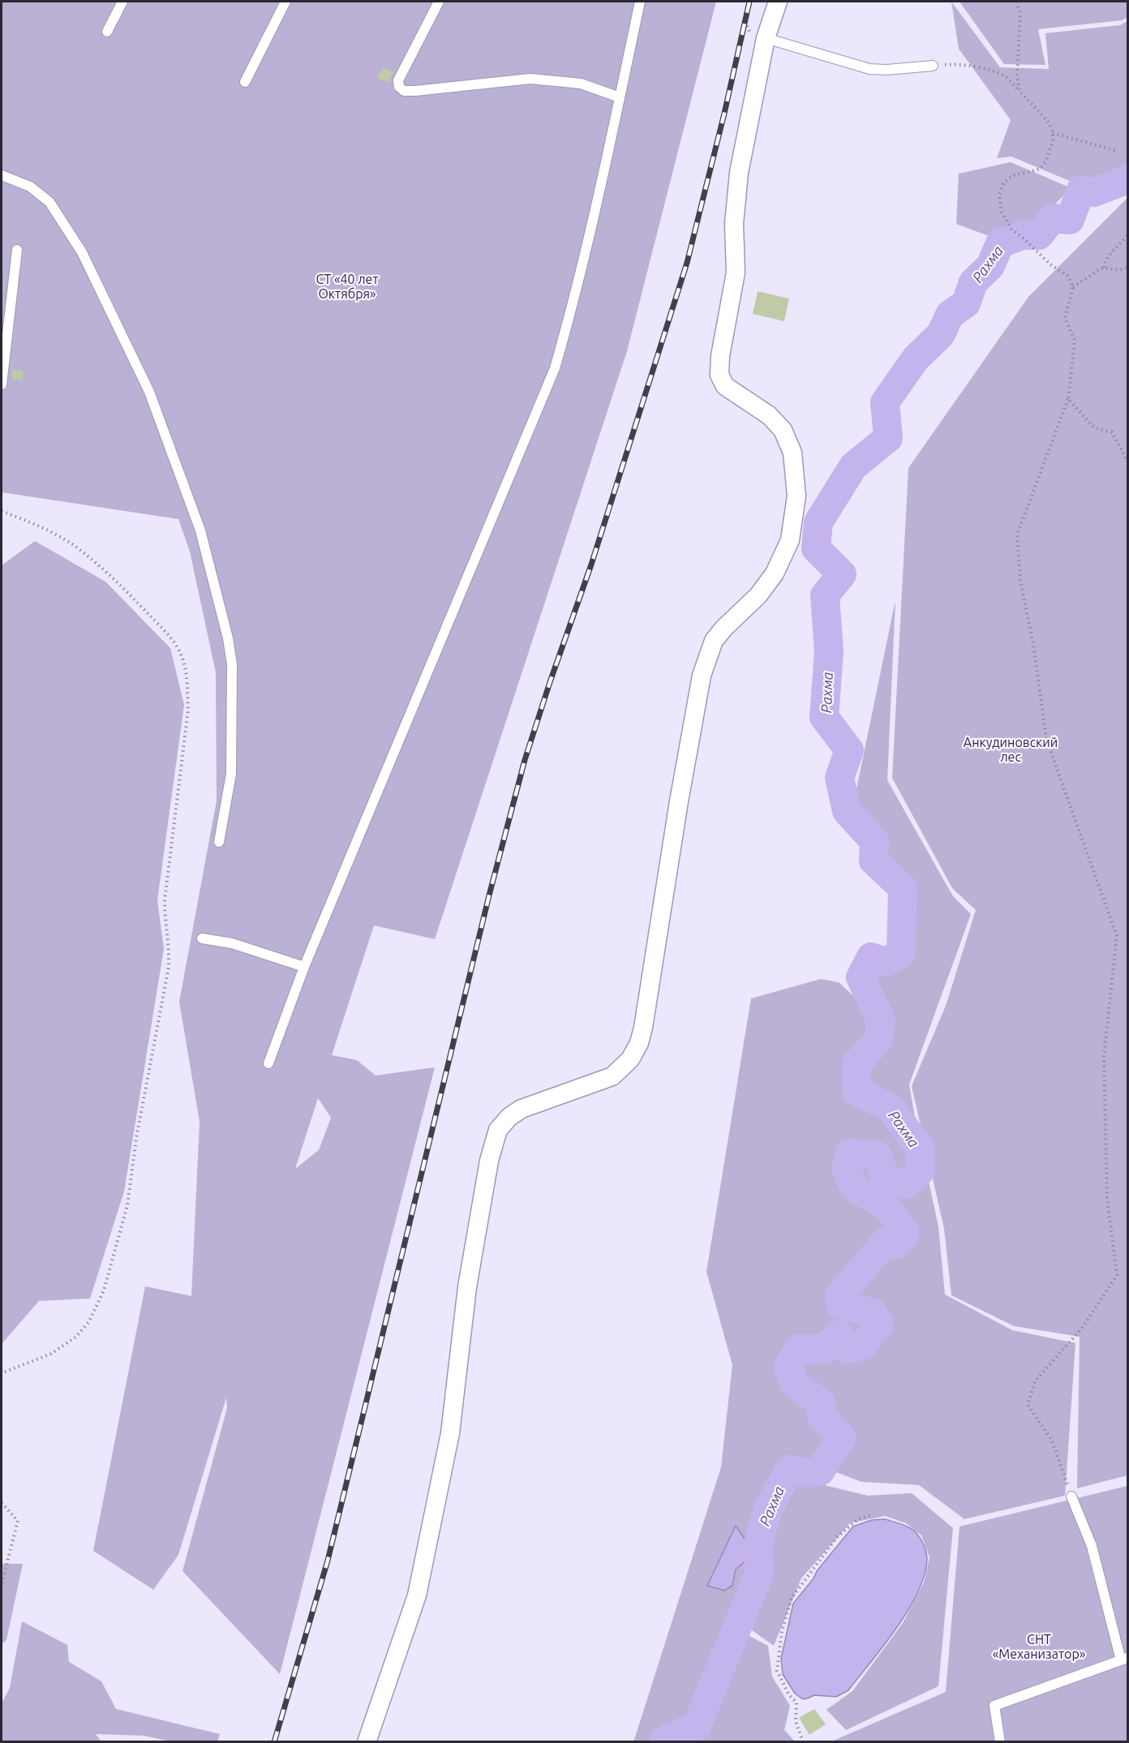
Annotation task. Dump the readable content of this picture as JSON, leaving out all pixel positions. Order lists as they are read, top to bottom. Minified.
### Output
{"water":["Рахма"],"parks":["СТ «40 лет Октября»","Анкудиновский лес","СНТ «Механизатор»"]}
